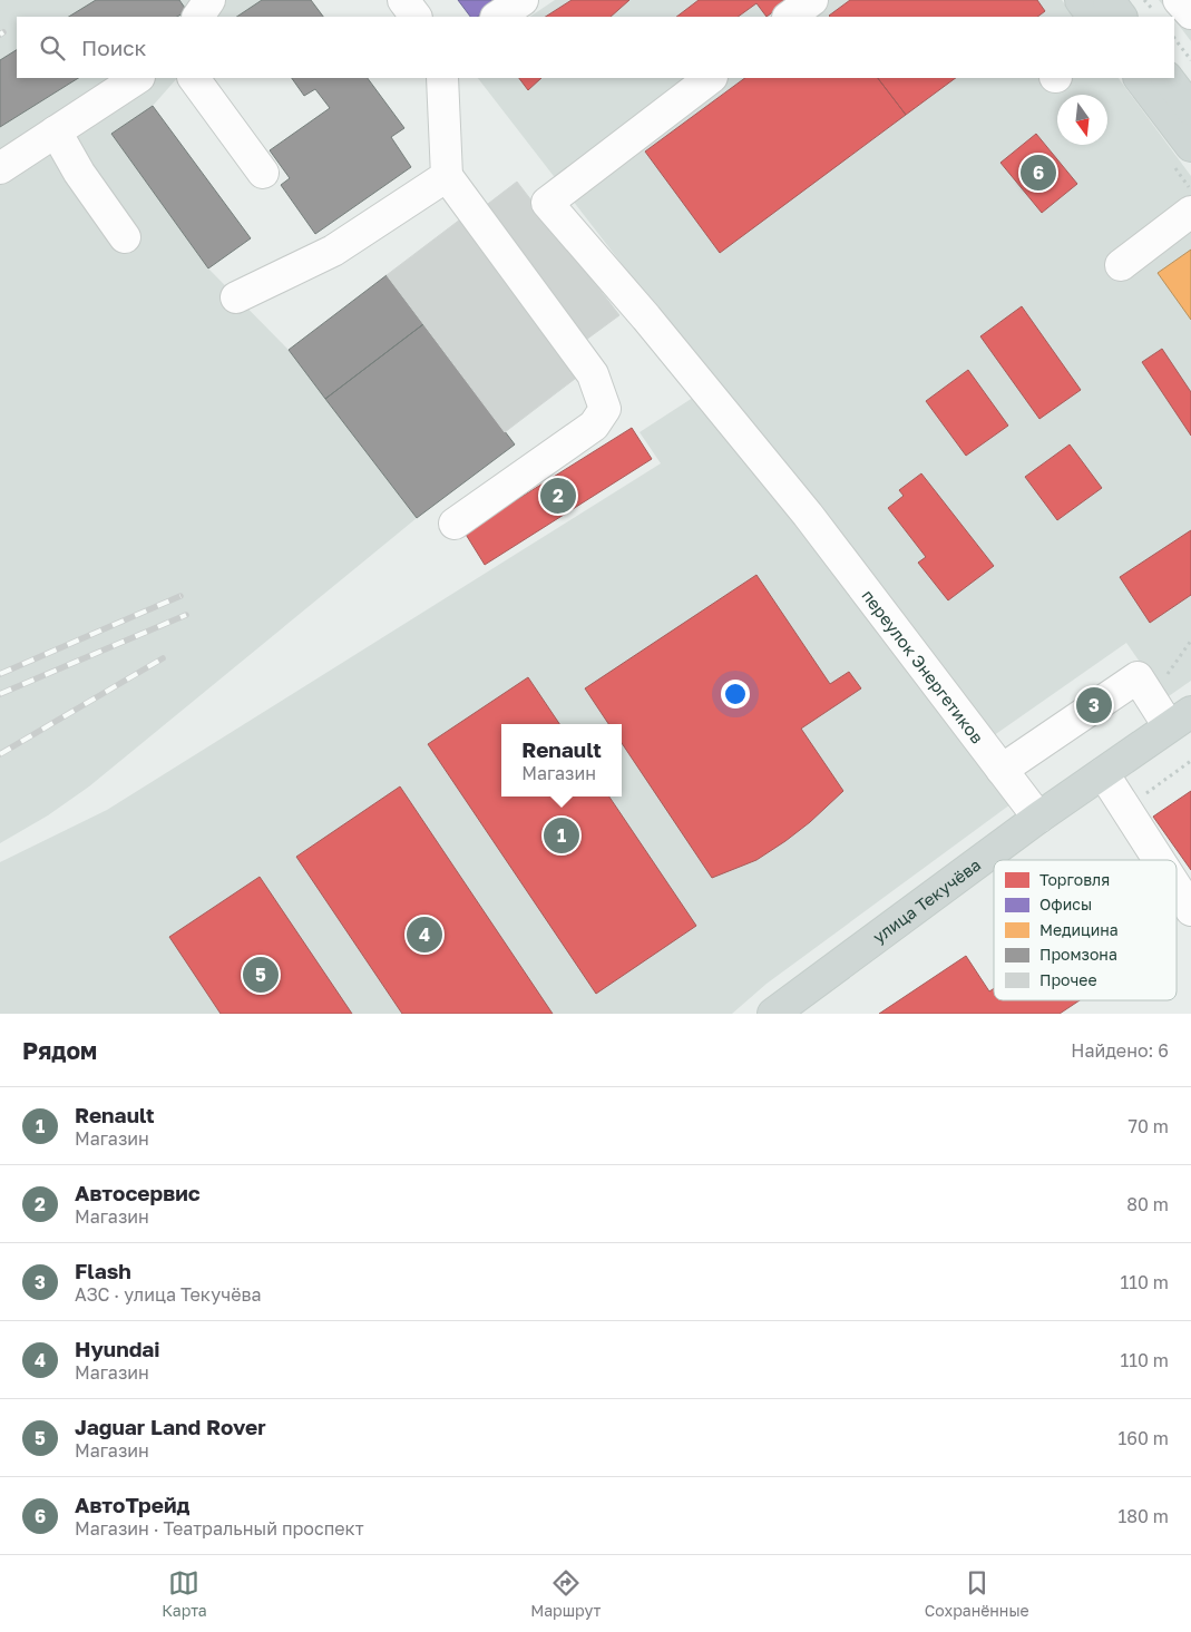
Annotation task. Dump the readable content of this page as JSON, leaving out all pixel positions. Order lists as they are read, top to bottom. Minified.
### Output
{"streets":{"main road":["улица Текучёва"],"street":["переулок Энергетиков"]},"crossings":[["переулок Энергетиков","улица Текучёва"]],"legend":["Торговля","Офисы","Медицина","Промзона","Прочее"],"north":"bottom","page":{"search":"Поиск","pins":["6","2","3","1","4","5"],"popup":["Renault","Магазин"],"heading":["Рядом","Найдено: 6"],"list":[{"mark":"1","name":"Renault","note":"Магазин","value":"70 m"},{"mark":"2","name":"Автосервис","note":"Магазин","value":"80 m"},{"mark":"3","name":"Flash","note":"АЗС · улица Текучёва","value":"110 m"},{"mark":"4","name":"Hyundai","note":"Магазин","value":"110 m"},{"mark":"5","name":"Jaguar Land Rover","note":"Магазин","value":"160 m"},{"mark":"6","name":"АвтоТрейд","note":"Магазин · Театральный проспект","value":"180 m"}],"nav":["Карта","Маршрут","Сохранённые"]}}
